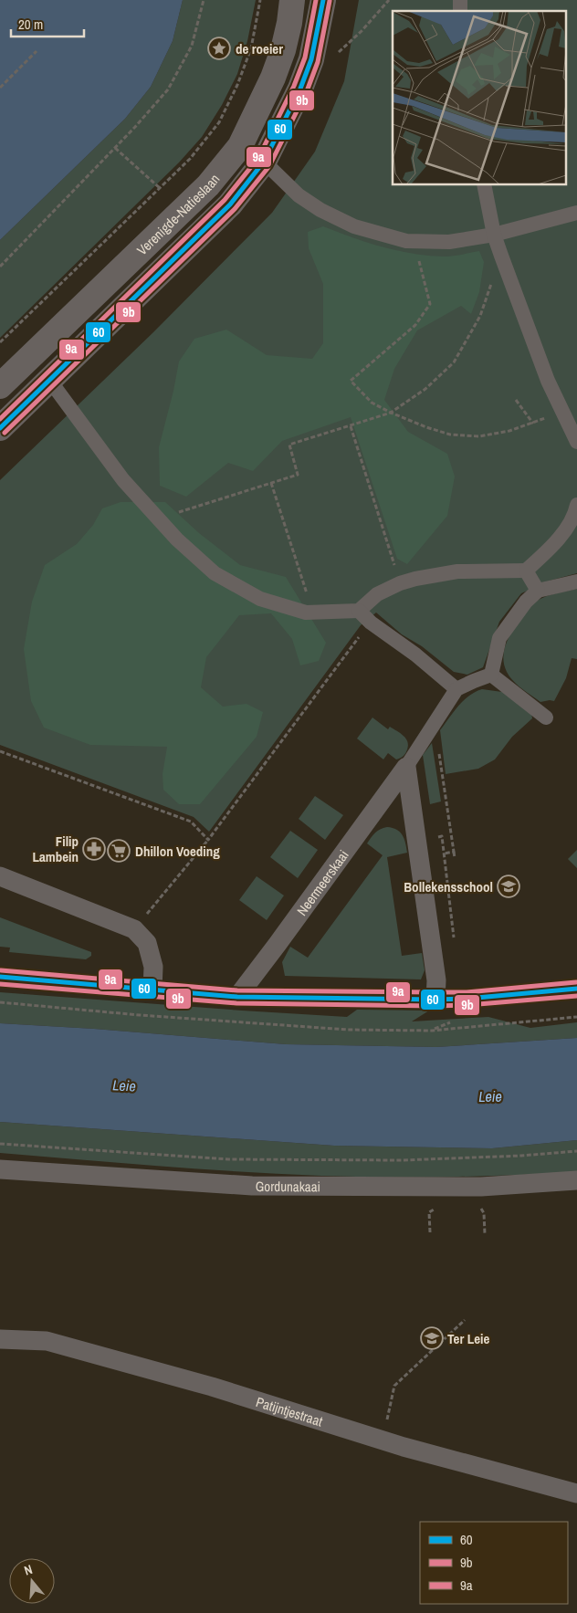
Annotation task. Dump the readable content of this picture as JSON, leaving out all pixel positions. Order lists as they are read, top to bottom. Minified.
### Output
{"streets":{"street":["Verenigde-Natieslaan","Neermeerskaai","Gordunakaai","Patijntjestraat"]},"water":["Leie"],"places":{"place":["de roeier"],"pharmacy":["Filip Lambein"],"supermarket":["Dhillon Voeding"],"school or university":["Bollekensschool","Ter Leie"]},"lines":["transit line 60","transit line 9a","transit line 9b"],"legend":["60","9b","9a"],"scale_bar":"20 m","north":"top"}
